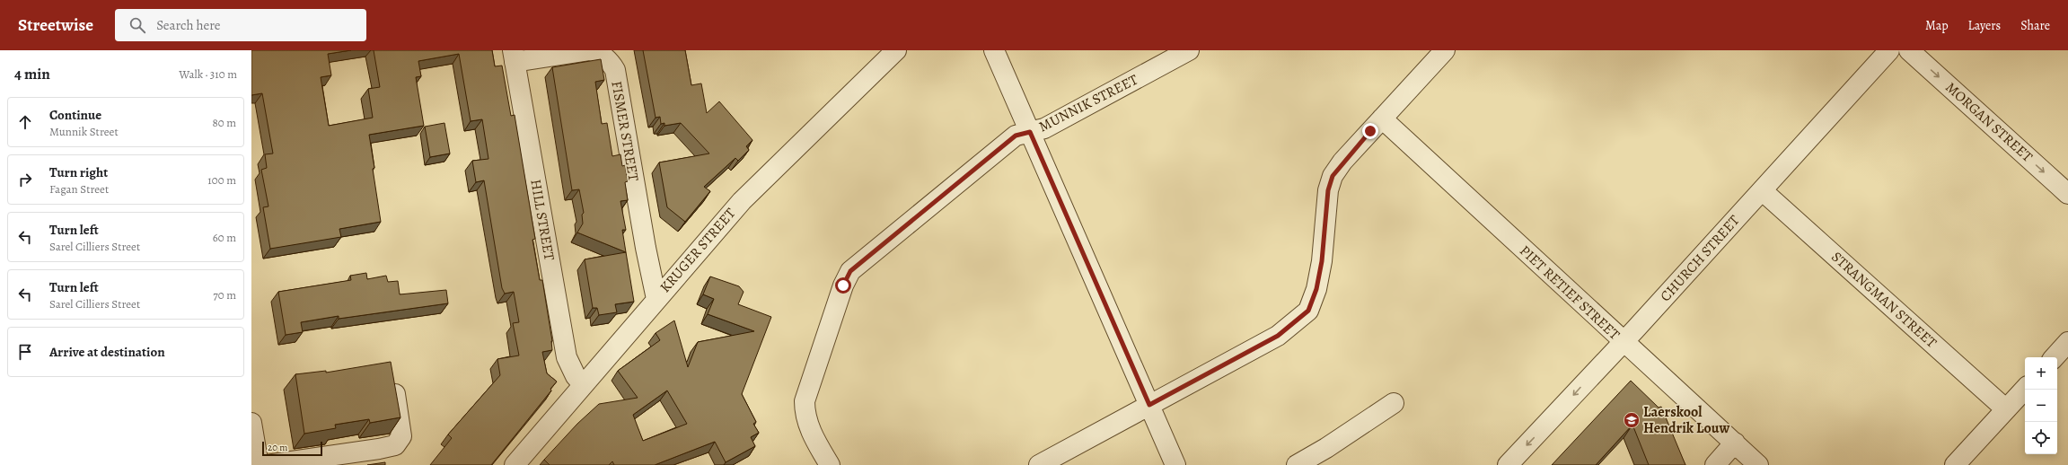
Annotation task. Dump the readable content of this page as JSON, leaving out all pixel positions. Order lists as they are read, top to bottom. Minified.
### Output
{"streets":{"street":["MUNNIK STREET","MORGAN STREET","FISMER STREET","HILL STREET","KRUGER STREET","CHURCH STREET","PIET RETIEF STREET","STRANGMAN STREET"]},"crossings":[["FISMER STREET","HILL STREET"],["FISMER STREET","KRUGER STREET"],["HILL STREET","KRUGER STREET"],["CHURCH STREET","PIET RETIEF STREET"],["CHURCH STREET","STRANGMAN STREET"]],"one_way":["MORGAN STREET"],"places":{"school or university":["Laerskool Hendrik Louw"]},"scale_bar":"20 m","page":{"header":"Streetwise","search":"Search here","nav":["Map","Layers","Share"],"heading":["4 min","Walk · 310 m"],"list":[["Continue","Munnik Street","80 m"],["Turn right","Fagan Street","100 m"],["Turn left","Sarel Cilliers Street","60 m"],["Turn left","Sarel Cilliers Street","70 m"],"Arrive at destination"],"map_buttons":["+","−"],"scale":"20 m"}}
